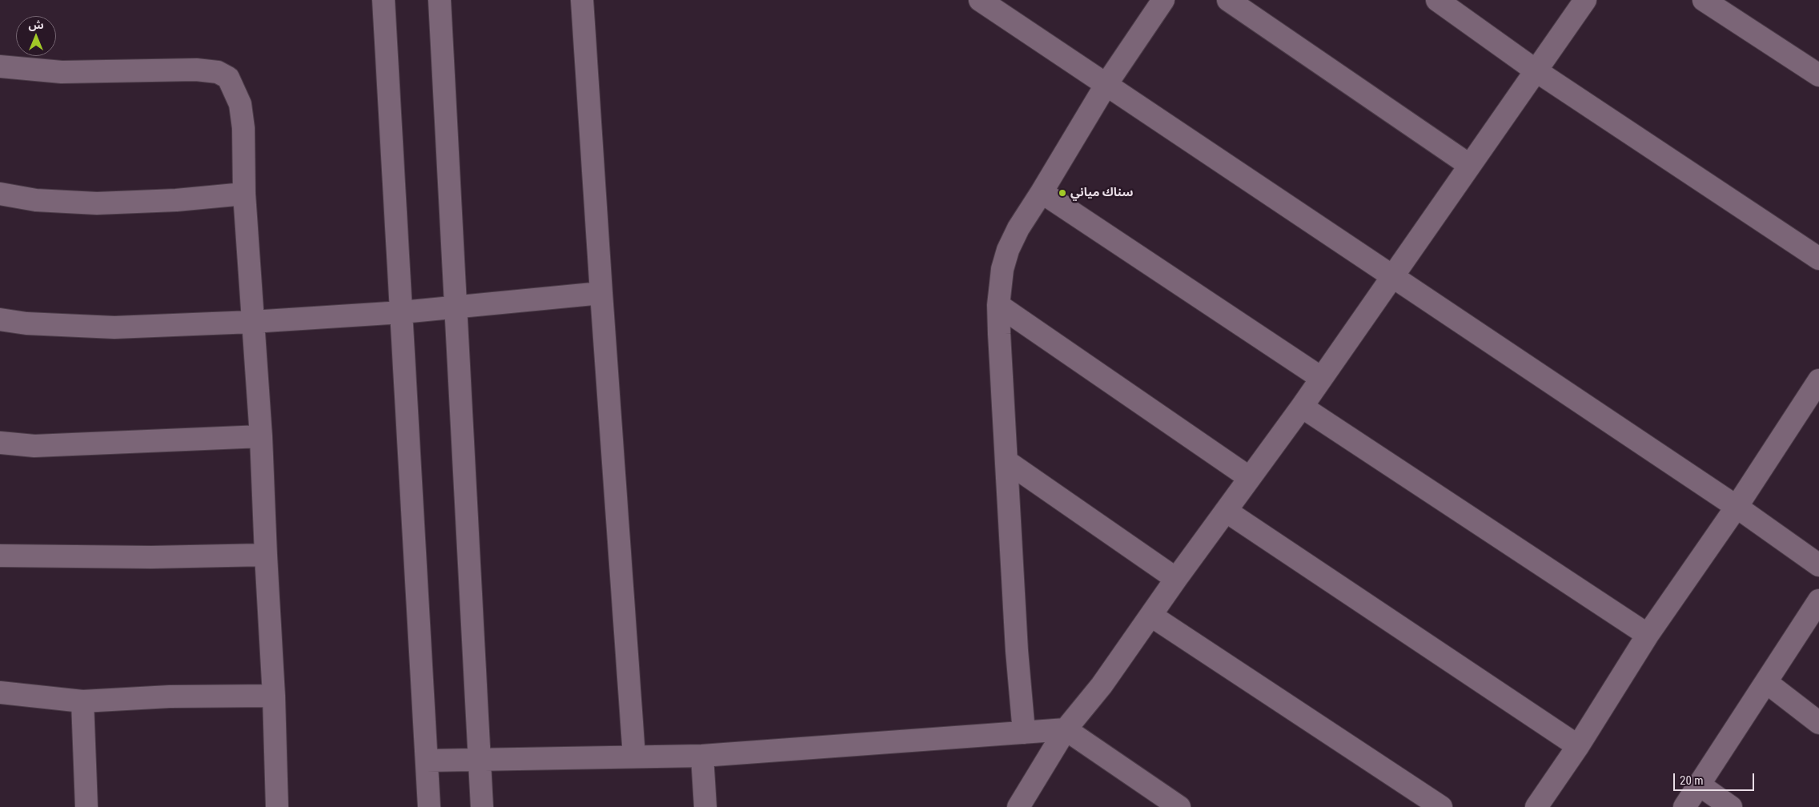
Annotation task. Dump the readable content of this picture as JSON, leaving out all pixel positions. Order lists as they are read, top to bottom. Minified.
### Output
{"places":["سناك مياني"],"scale_bar":"20 m","north":"top"}
